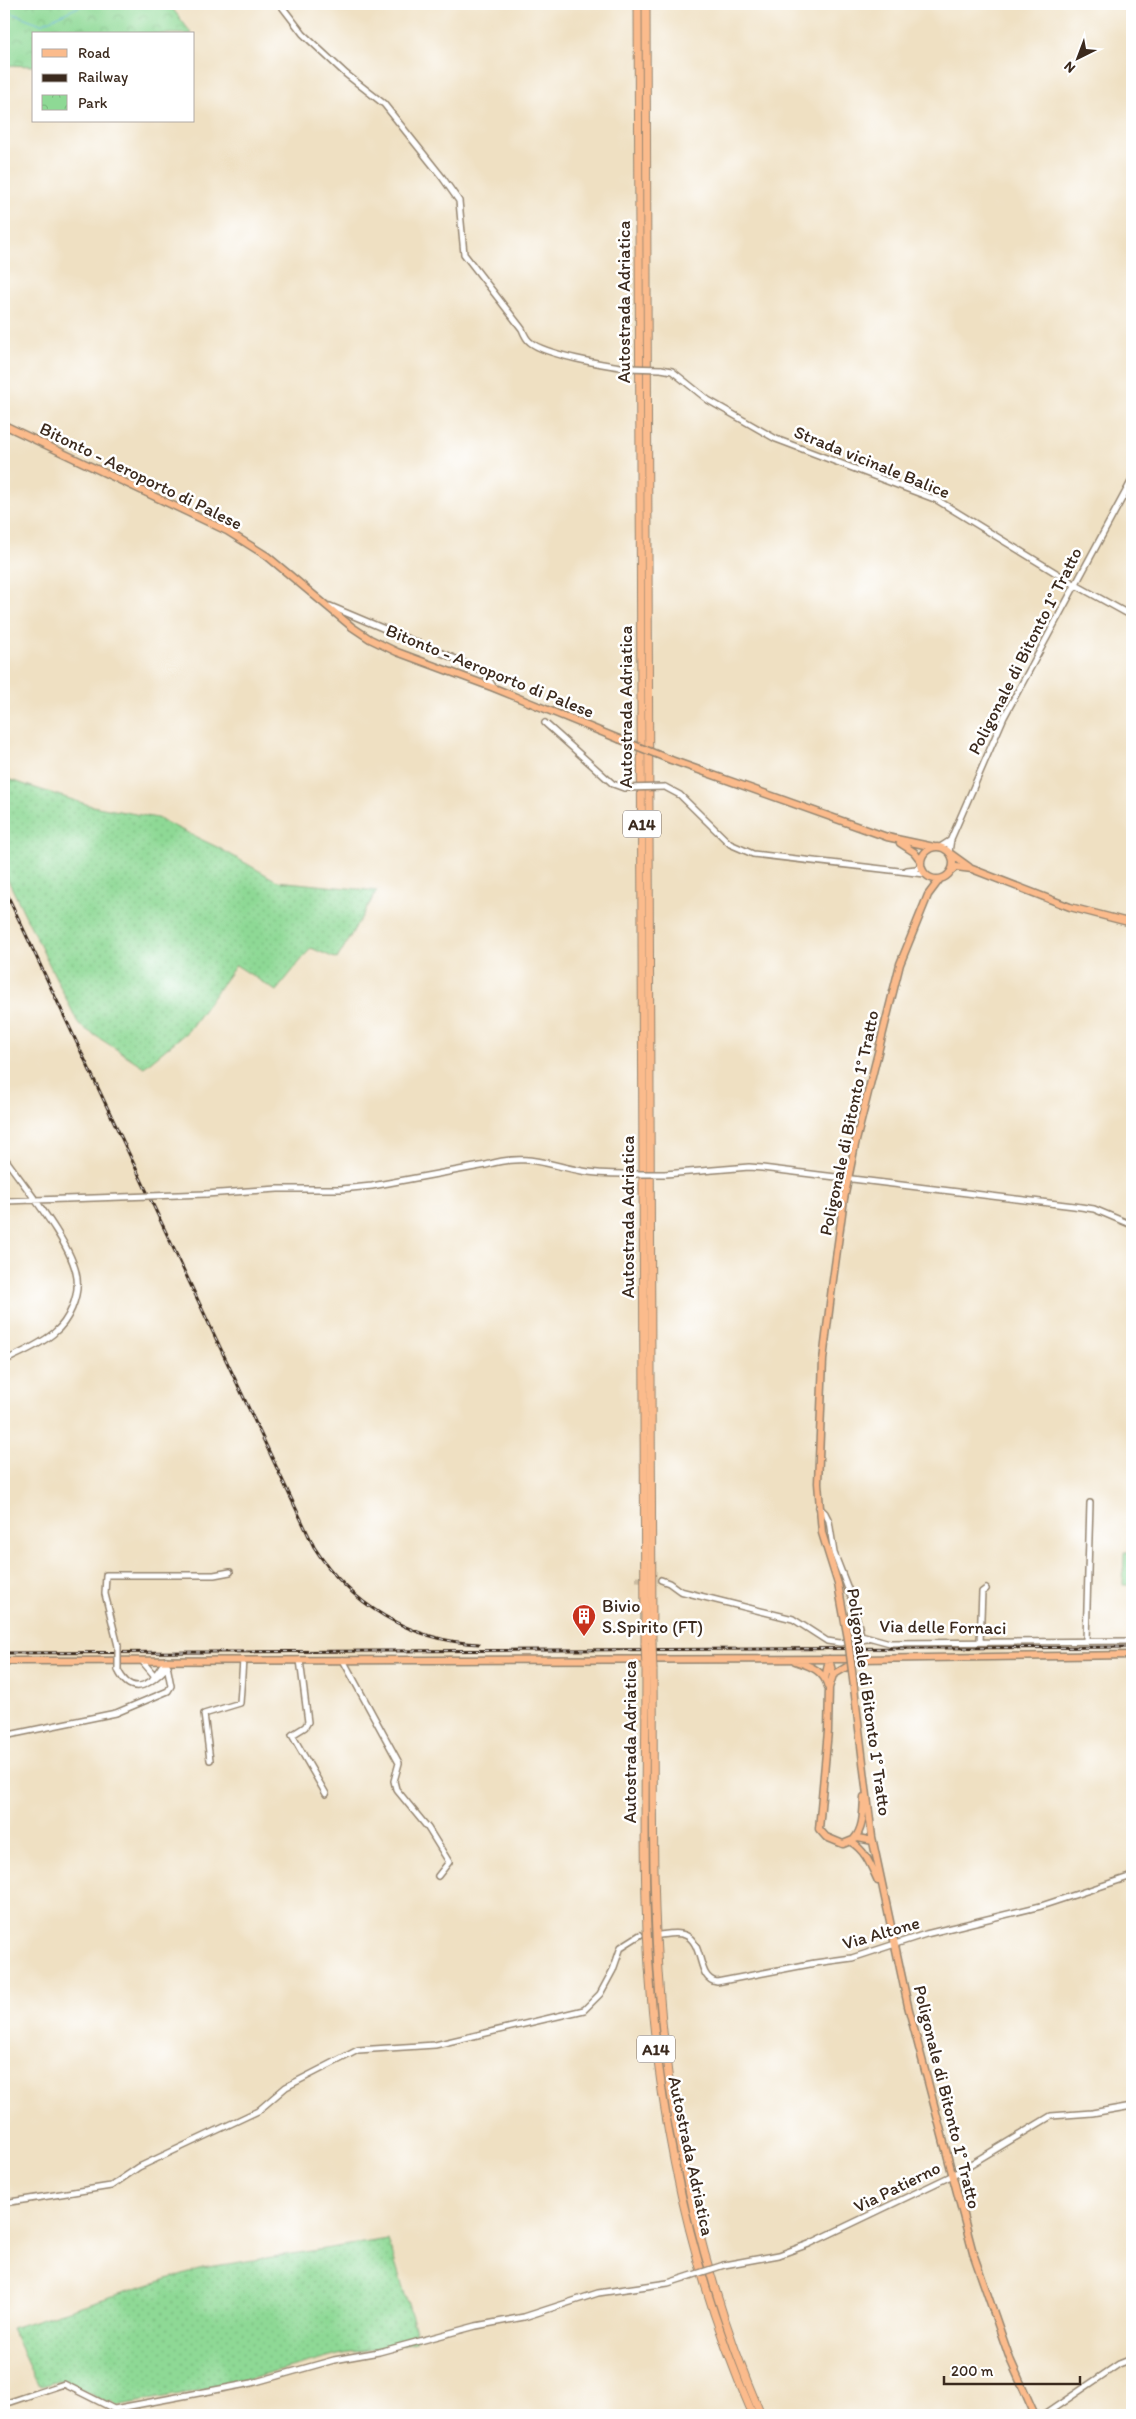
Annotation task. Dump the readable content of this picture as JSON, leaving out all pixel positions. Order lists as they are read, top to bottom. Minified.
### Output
{"streets":{"highway":["Autostrada Adriatica","A14"],"main road":["Bitonto - Aeroporto di Palese","Poligonale di Bitonto 1° Tratto"],"street":["Strada vicinale Balice","Via delle Fornaci","Via Altone","Via Patierno"]},"crossings":[["Strada vicinale Balice","Poligonale di Bitonto 1° Tratto"],["Poligonale di Bitonto 1° Tratto","Via delle Fornaci"],["Poligonale di Bitonto 1° Tratto","Via Altone"],["Poligonale di Bitonto 1° Tratto","Via Patierno"]],"places":{"building":["Bivio S.Spirito (FT)"]},"legend":["Road","Railway","Park"],"scale_bar":"200 m","north":"bottom left"}
